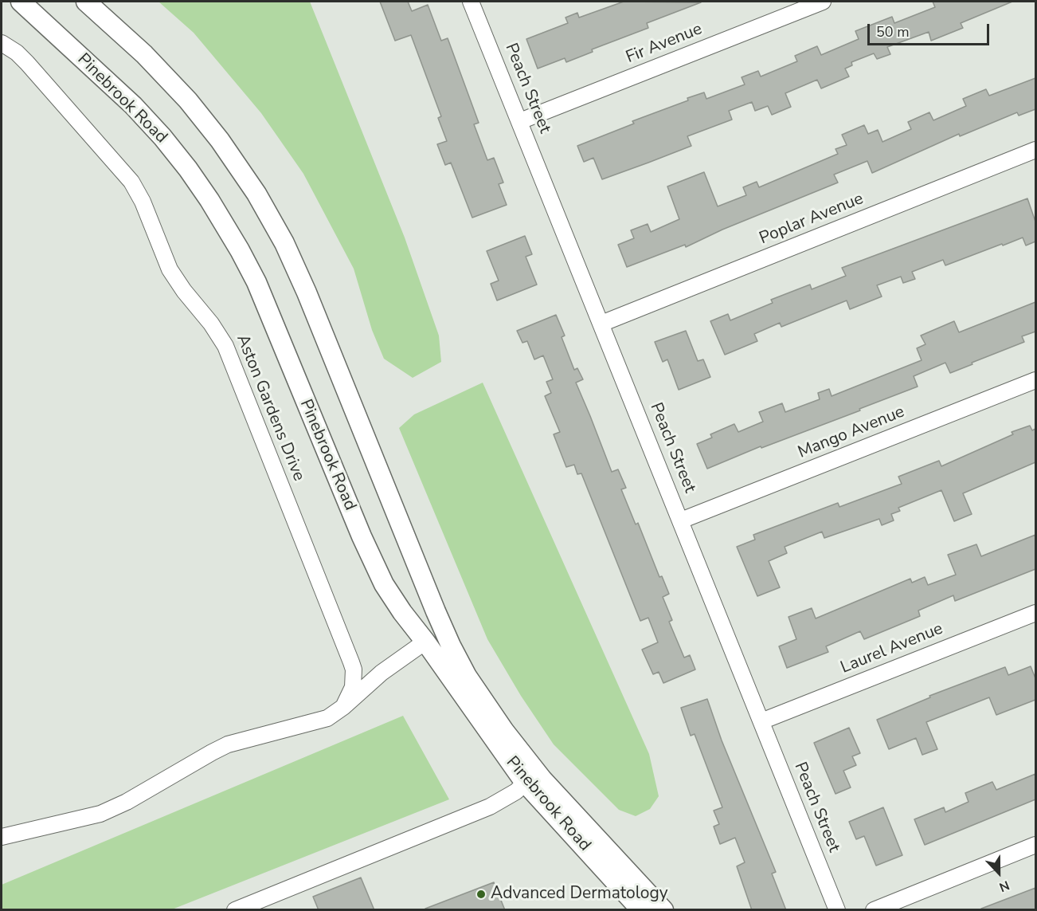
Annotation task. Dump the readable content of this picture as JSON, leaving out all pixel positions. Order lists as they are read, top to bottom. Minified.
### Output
{"streets":{"street":["Fir Avenue","Peach Street","Pinebrook Road","Poplar Avenue","Aston Gardens Drive","Mango Avenue","Laurel Avenue"]},"crossings":[["Fir Avenue","Peach Street"],["Peach Street","Poplar Avenue"],["Peach Street","Mango Avenue"],["Peach Street","Laurel Avenue"]],"places":["Advanced Dermatology"],"scale_bar":"50 m","north":"bottom"}
